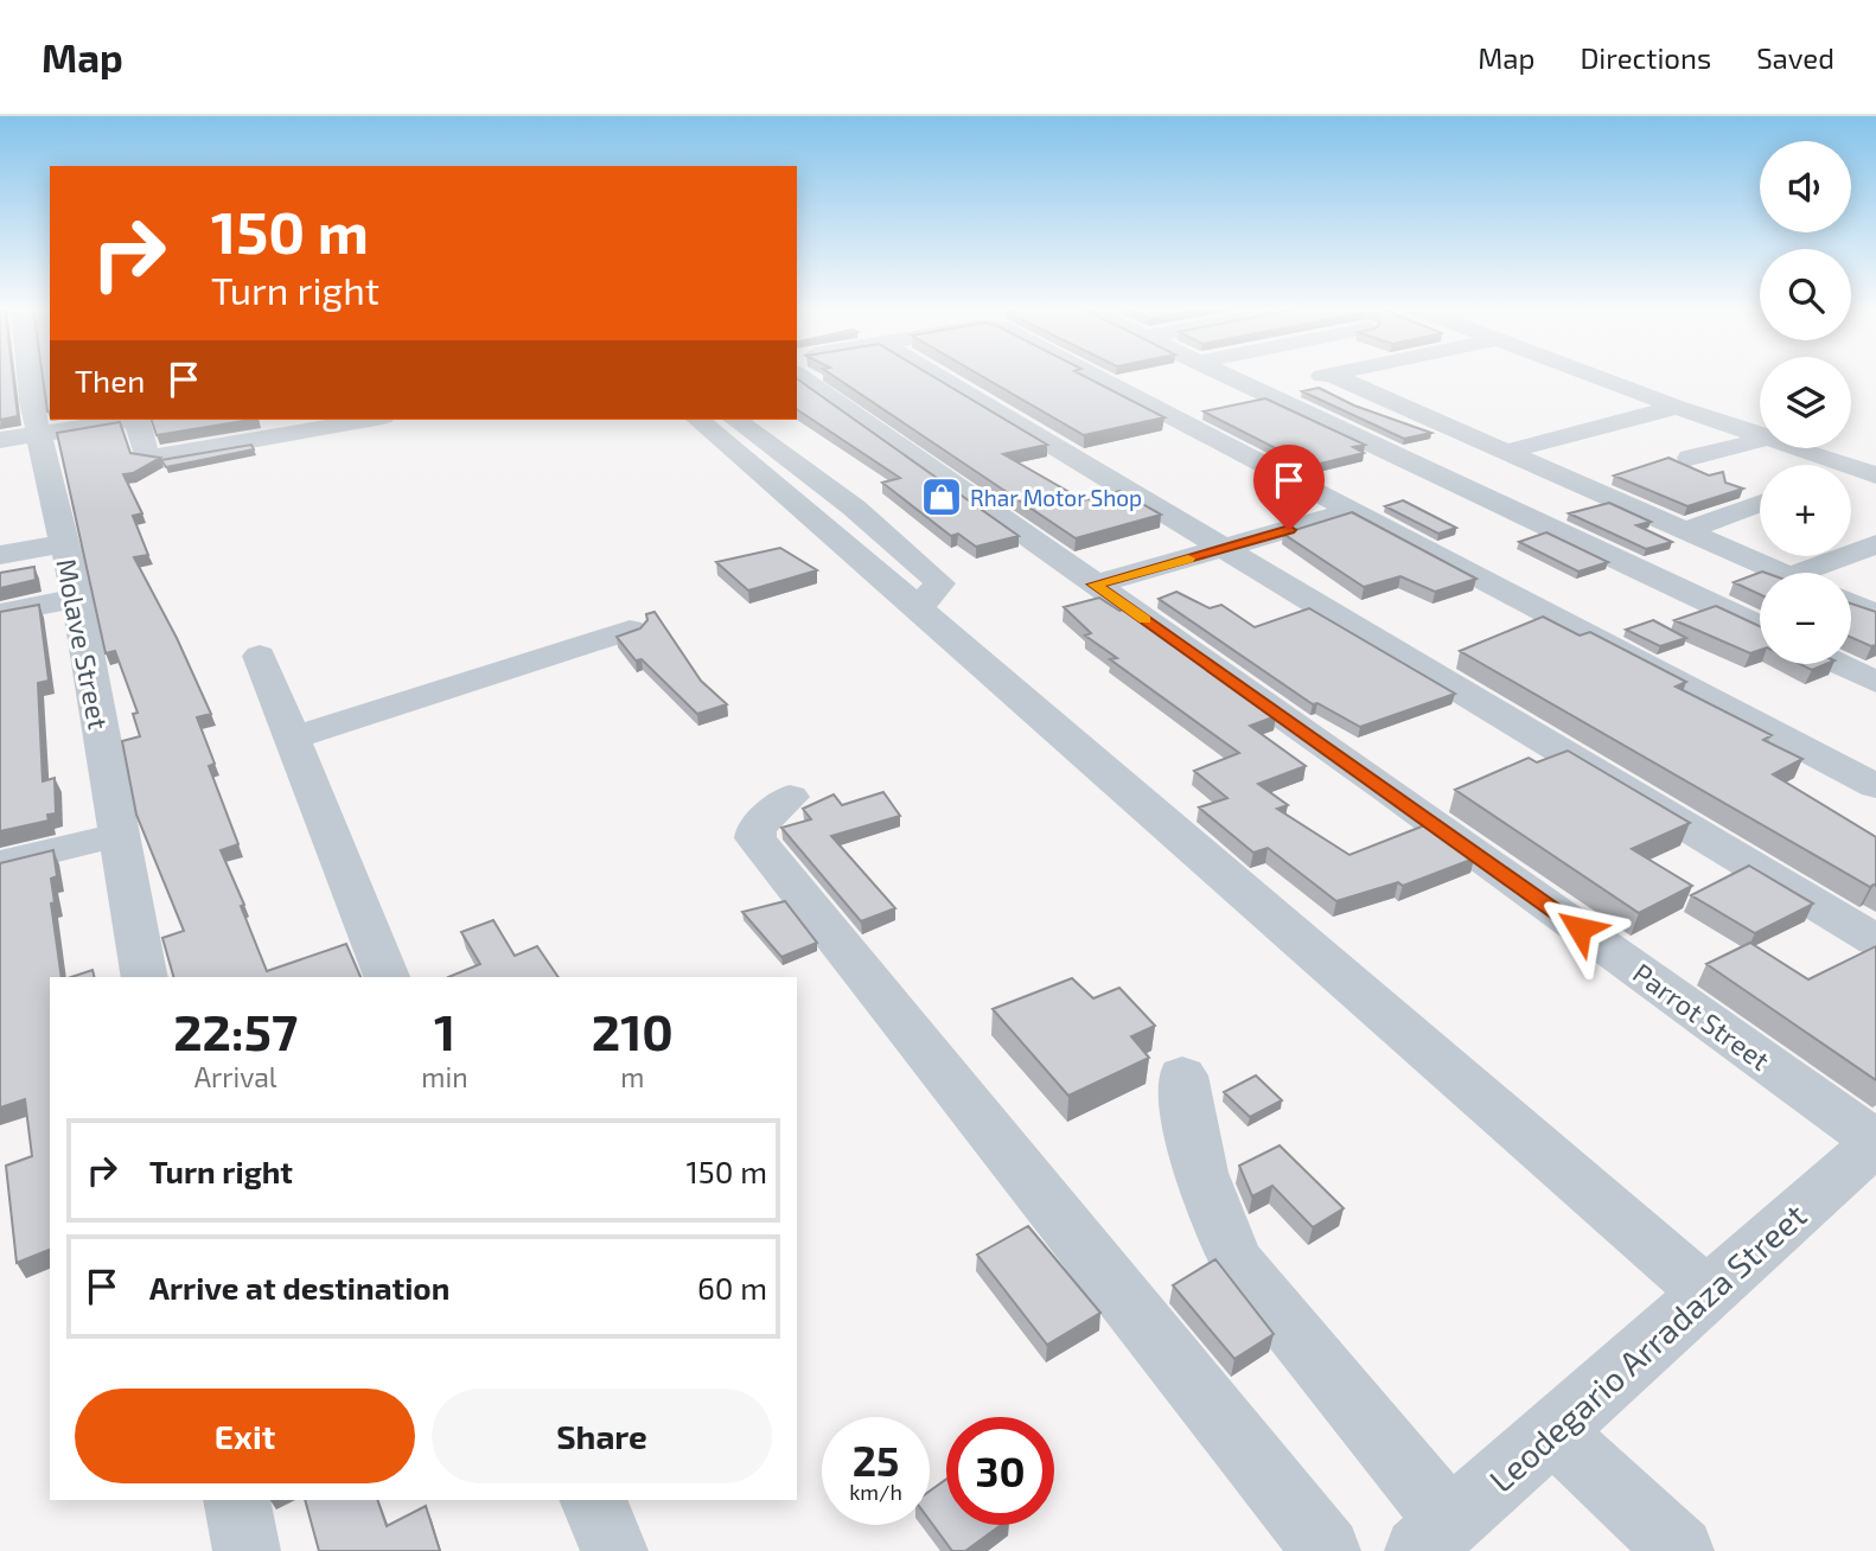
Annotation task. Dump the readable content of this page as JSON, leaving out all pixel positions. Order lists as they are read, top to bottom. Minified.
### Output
{"streets":{"street":["Molave Street","Parrot Street","Leodegario Arradaza Street"]},"crossings":[["Parrot Street","Leodegario Arradaza Street"]],"places":{"shop":["Rhar Motor Shop"]},"page":{"header":"Map","nav":["Map","Directions","Saved"],"map_buttons":["+","−"],"turn":["150 m","Turn right"],"then":"Then","eta":["22:57","Arrival","1","min","210","m"],"list":[{"name":"Turn right","value":"150 m"},{"name":"Arrive at destination","value":"60 m"}],"buttons":["Exit","Share"],"speed":"25 km/h","limit":"30"}}
